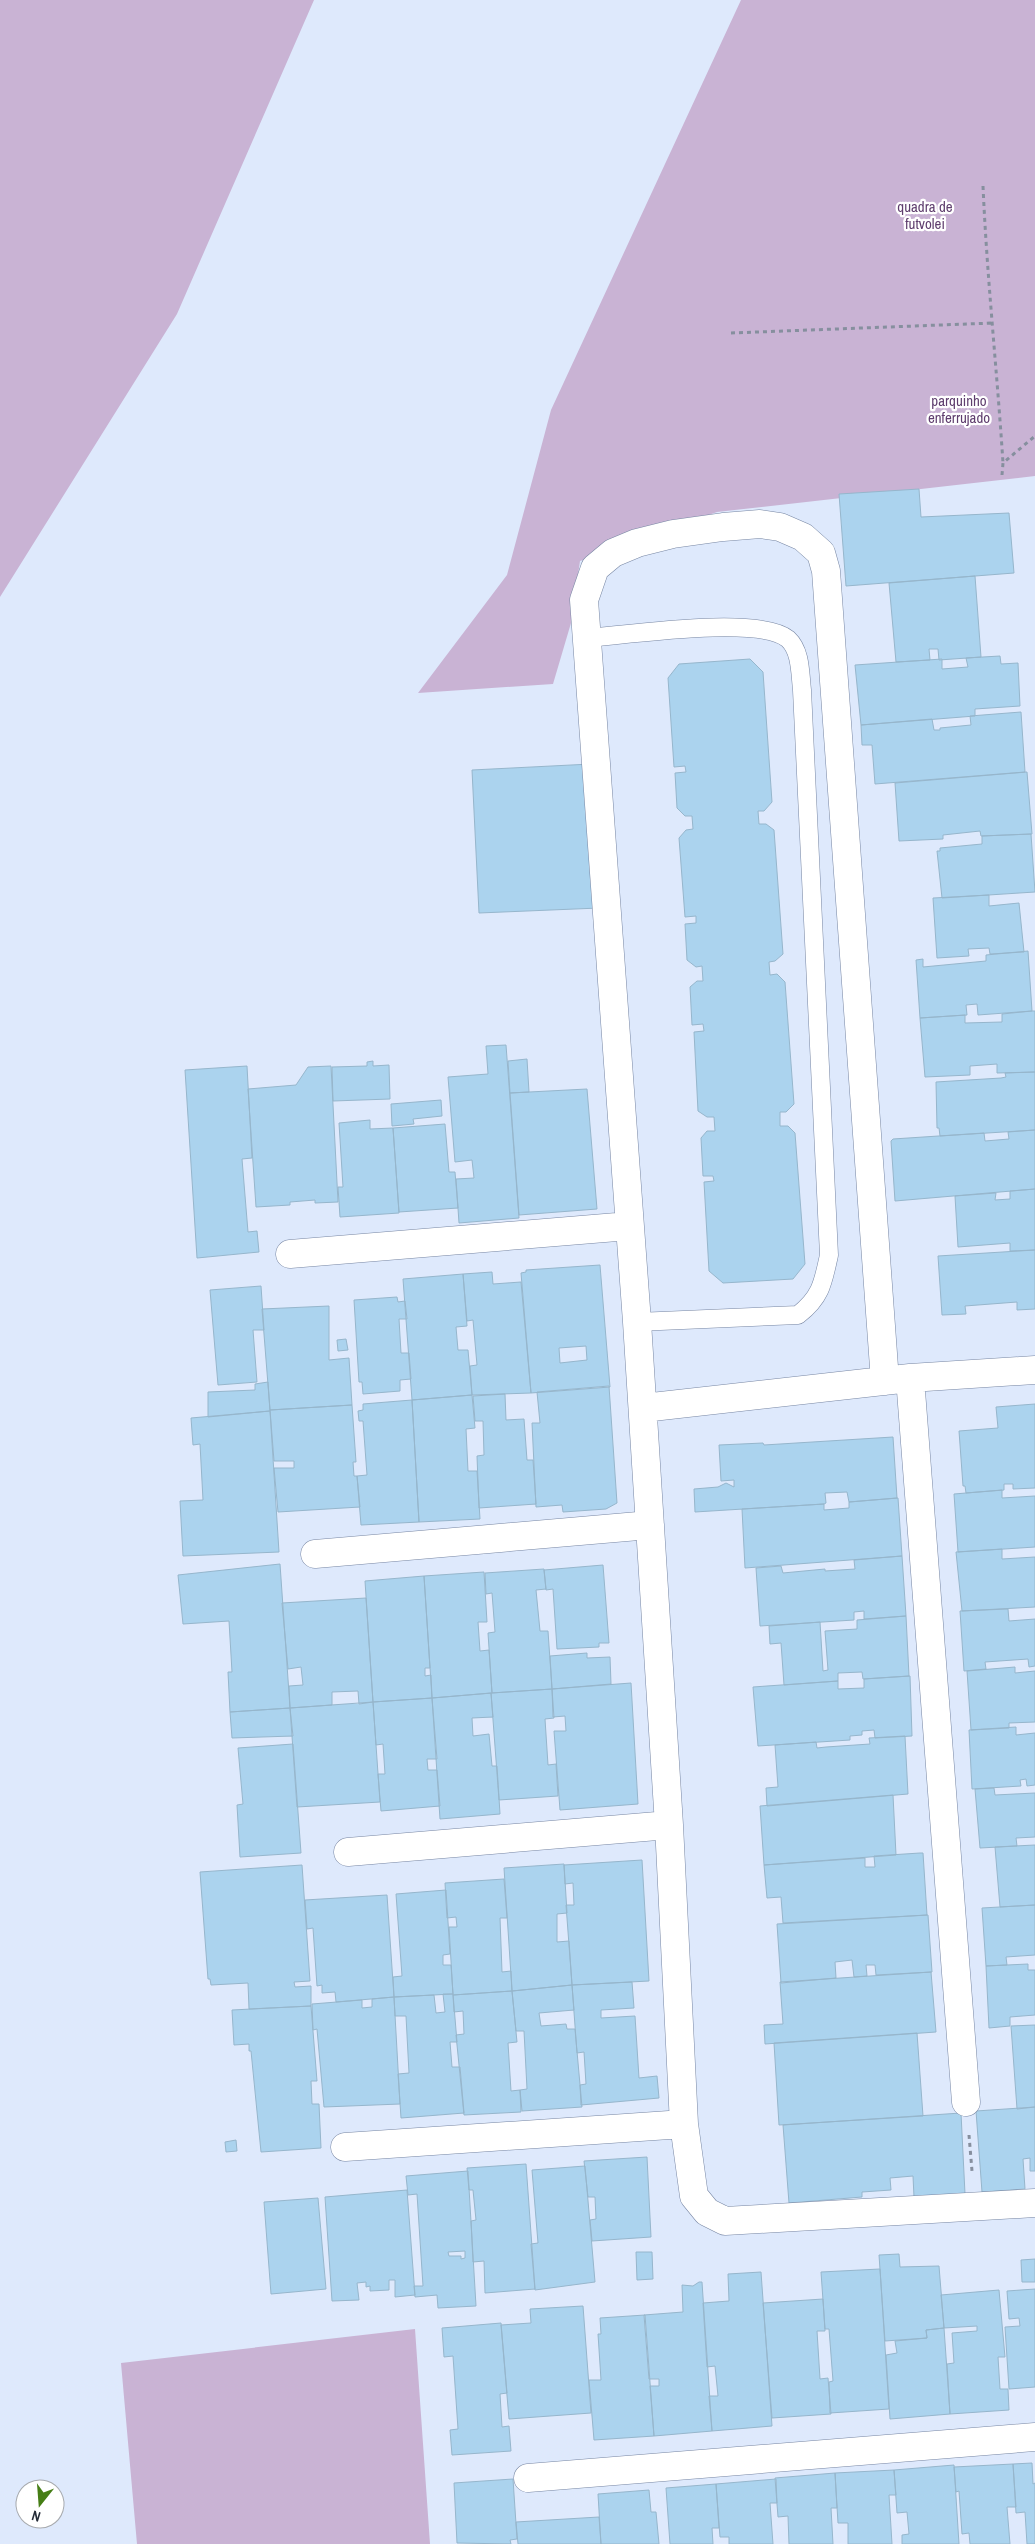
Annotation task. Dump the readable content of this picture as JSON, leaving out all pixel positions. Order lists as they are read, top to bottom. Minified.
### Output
{"parks":["quadra de futvolei","parquinho enferrujado"],"north":"bottom"}
